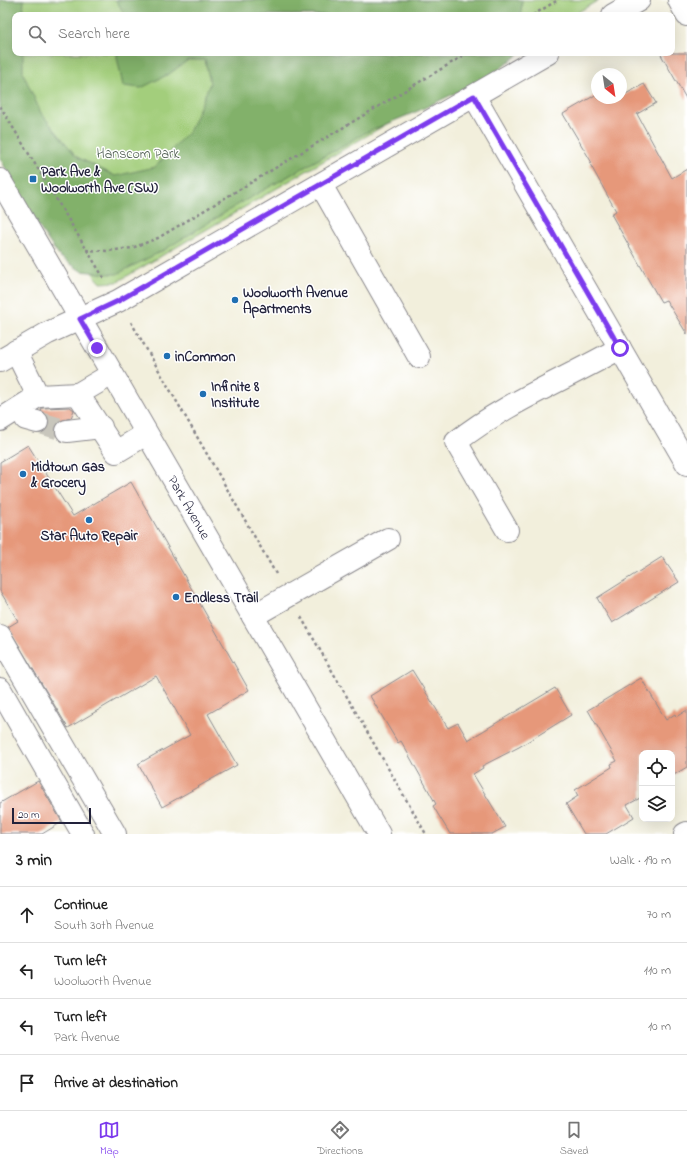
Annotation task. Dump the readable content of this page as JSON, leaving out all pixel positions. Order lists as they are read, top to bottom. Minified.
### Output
{"streets":{"street":["Park Avenue"]},"parks":["Hanscom Park"],"places":{"transit":["Park Ave & Woolworth Ave (SW)"],"other":["Woolworth Avenue Apartments","inCommon","Infinite 8 Institute","Midtown Gas & Grocery","Star Auto Repair","Endless Trail"]},"scale_bar":"20 m","north":"bottom right","page":{"search":"Search here","scale":"20 m","heading":["3 min","Walk · 190 m"],"list":[["Continue","South 30th Avenue","70 m"],["Turn left","Woolworth Avenue","110 m"],["Turn left","Park Avenue","10 m"],"Arrive at destination"],"nav":["Map","Directions","Saved"]}}
